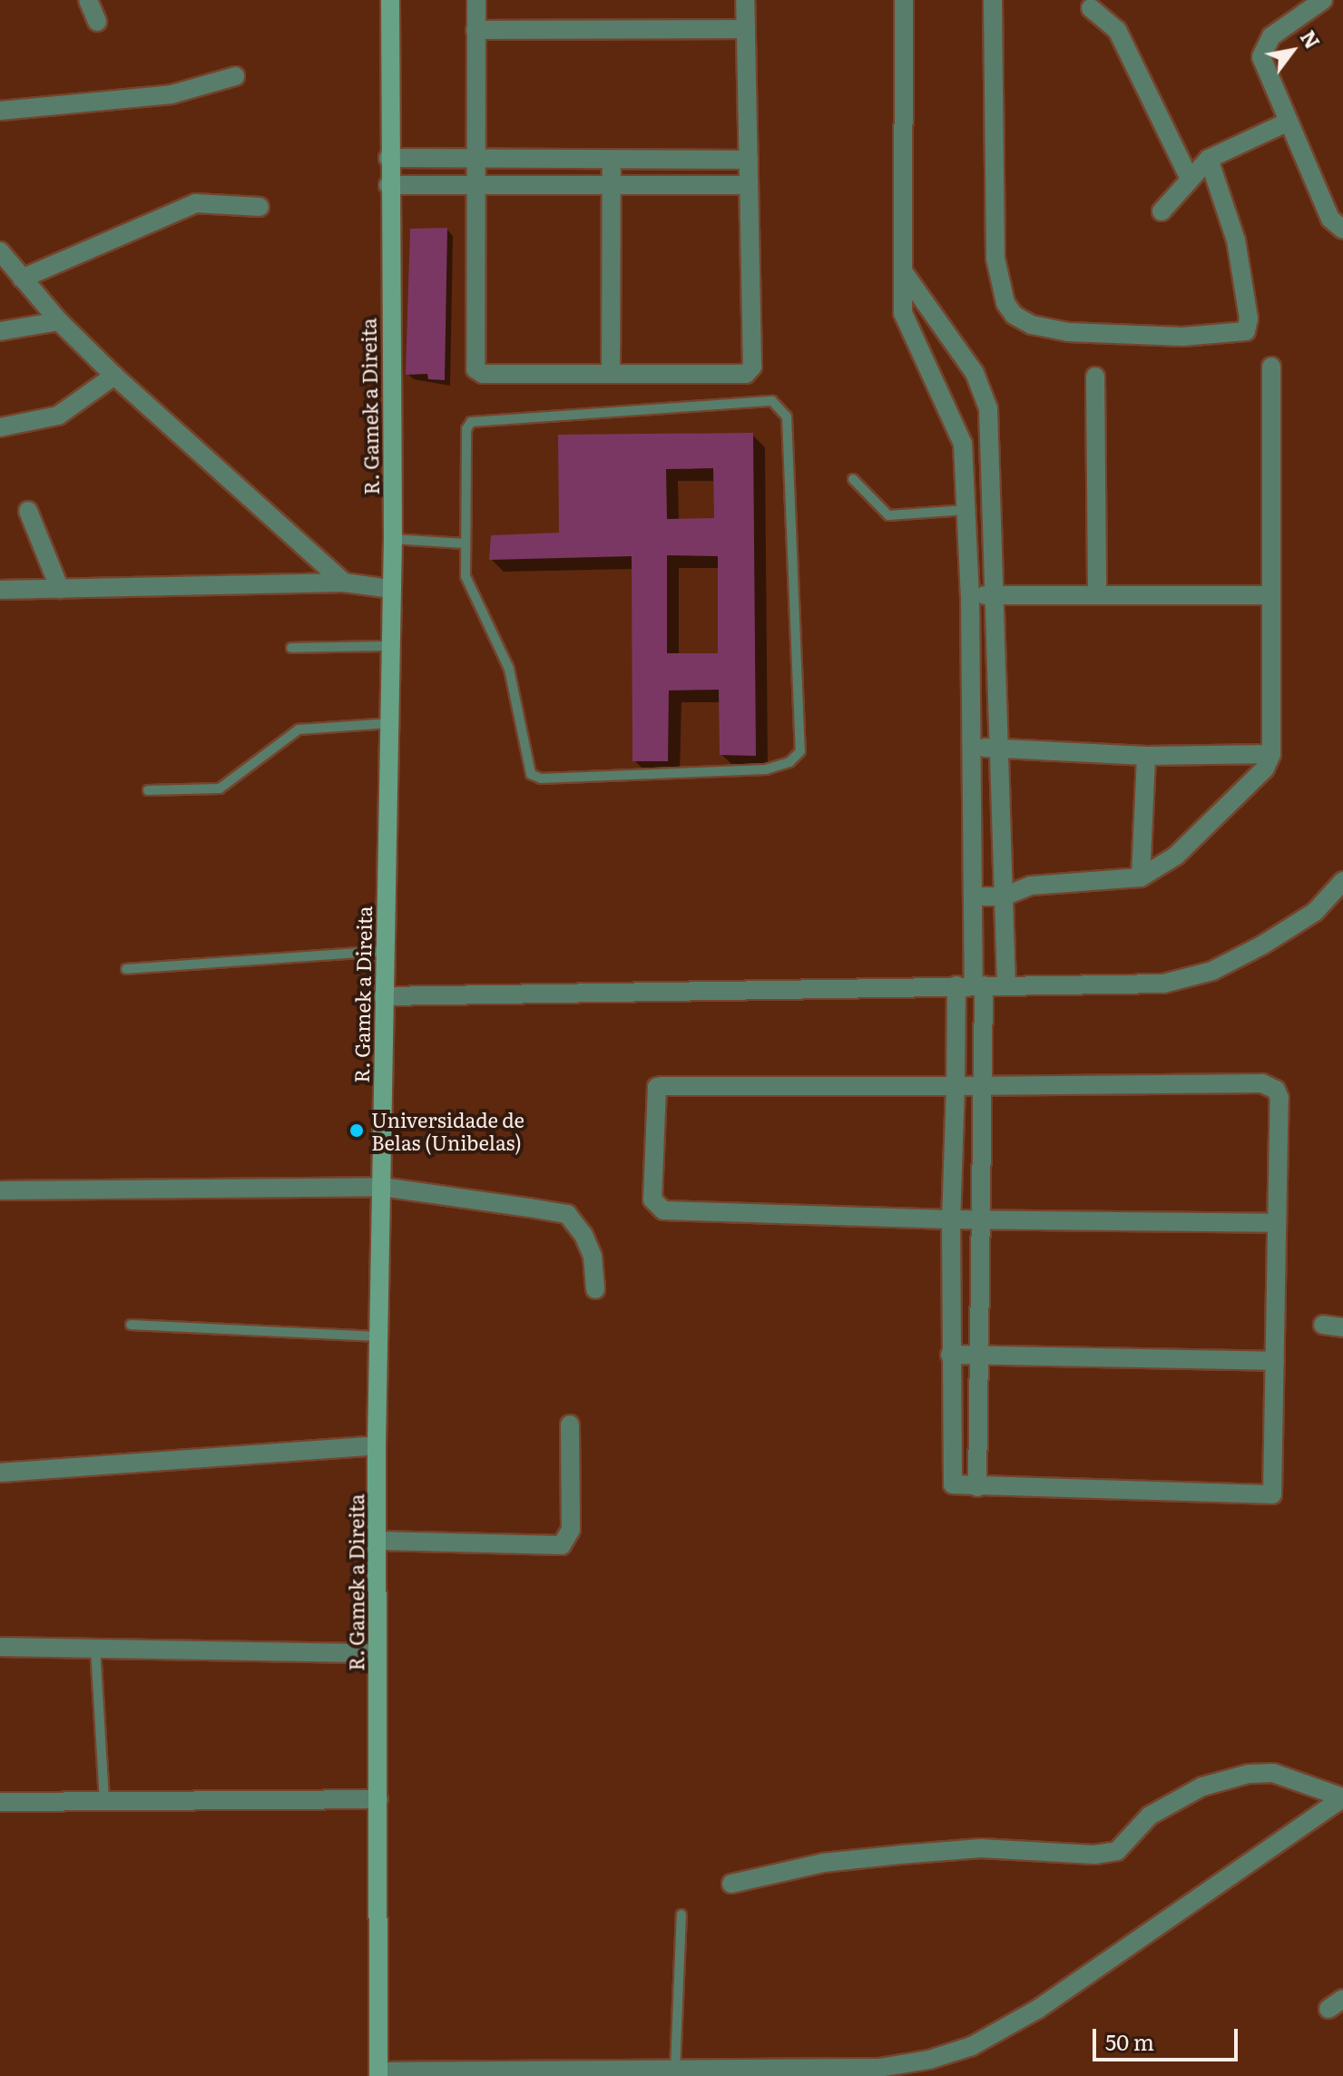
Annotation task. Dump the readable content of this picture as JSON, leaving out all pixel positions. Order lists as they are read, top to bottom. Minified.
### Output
{"streets":{"main road":["R. Gamek a Direita"]},"places":["Universidade de Belas (Unibelas)"],"scale_bar":"50 m","north":"top right"}
